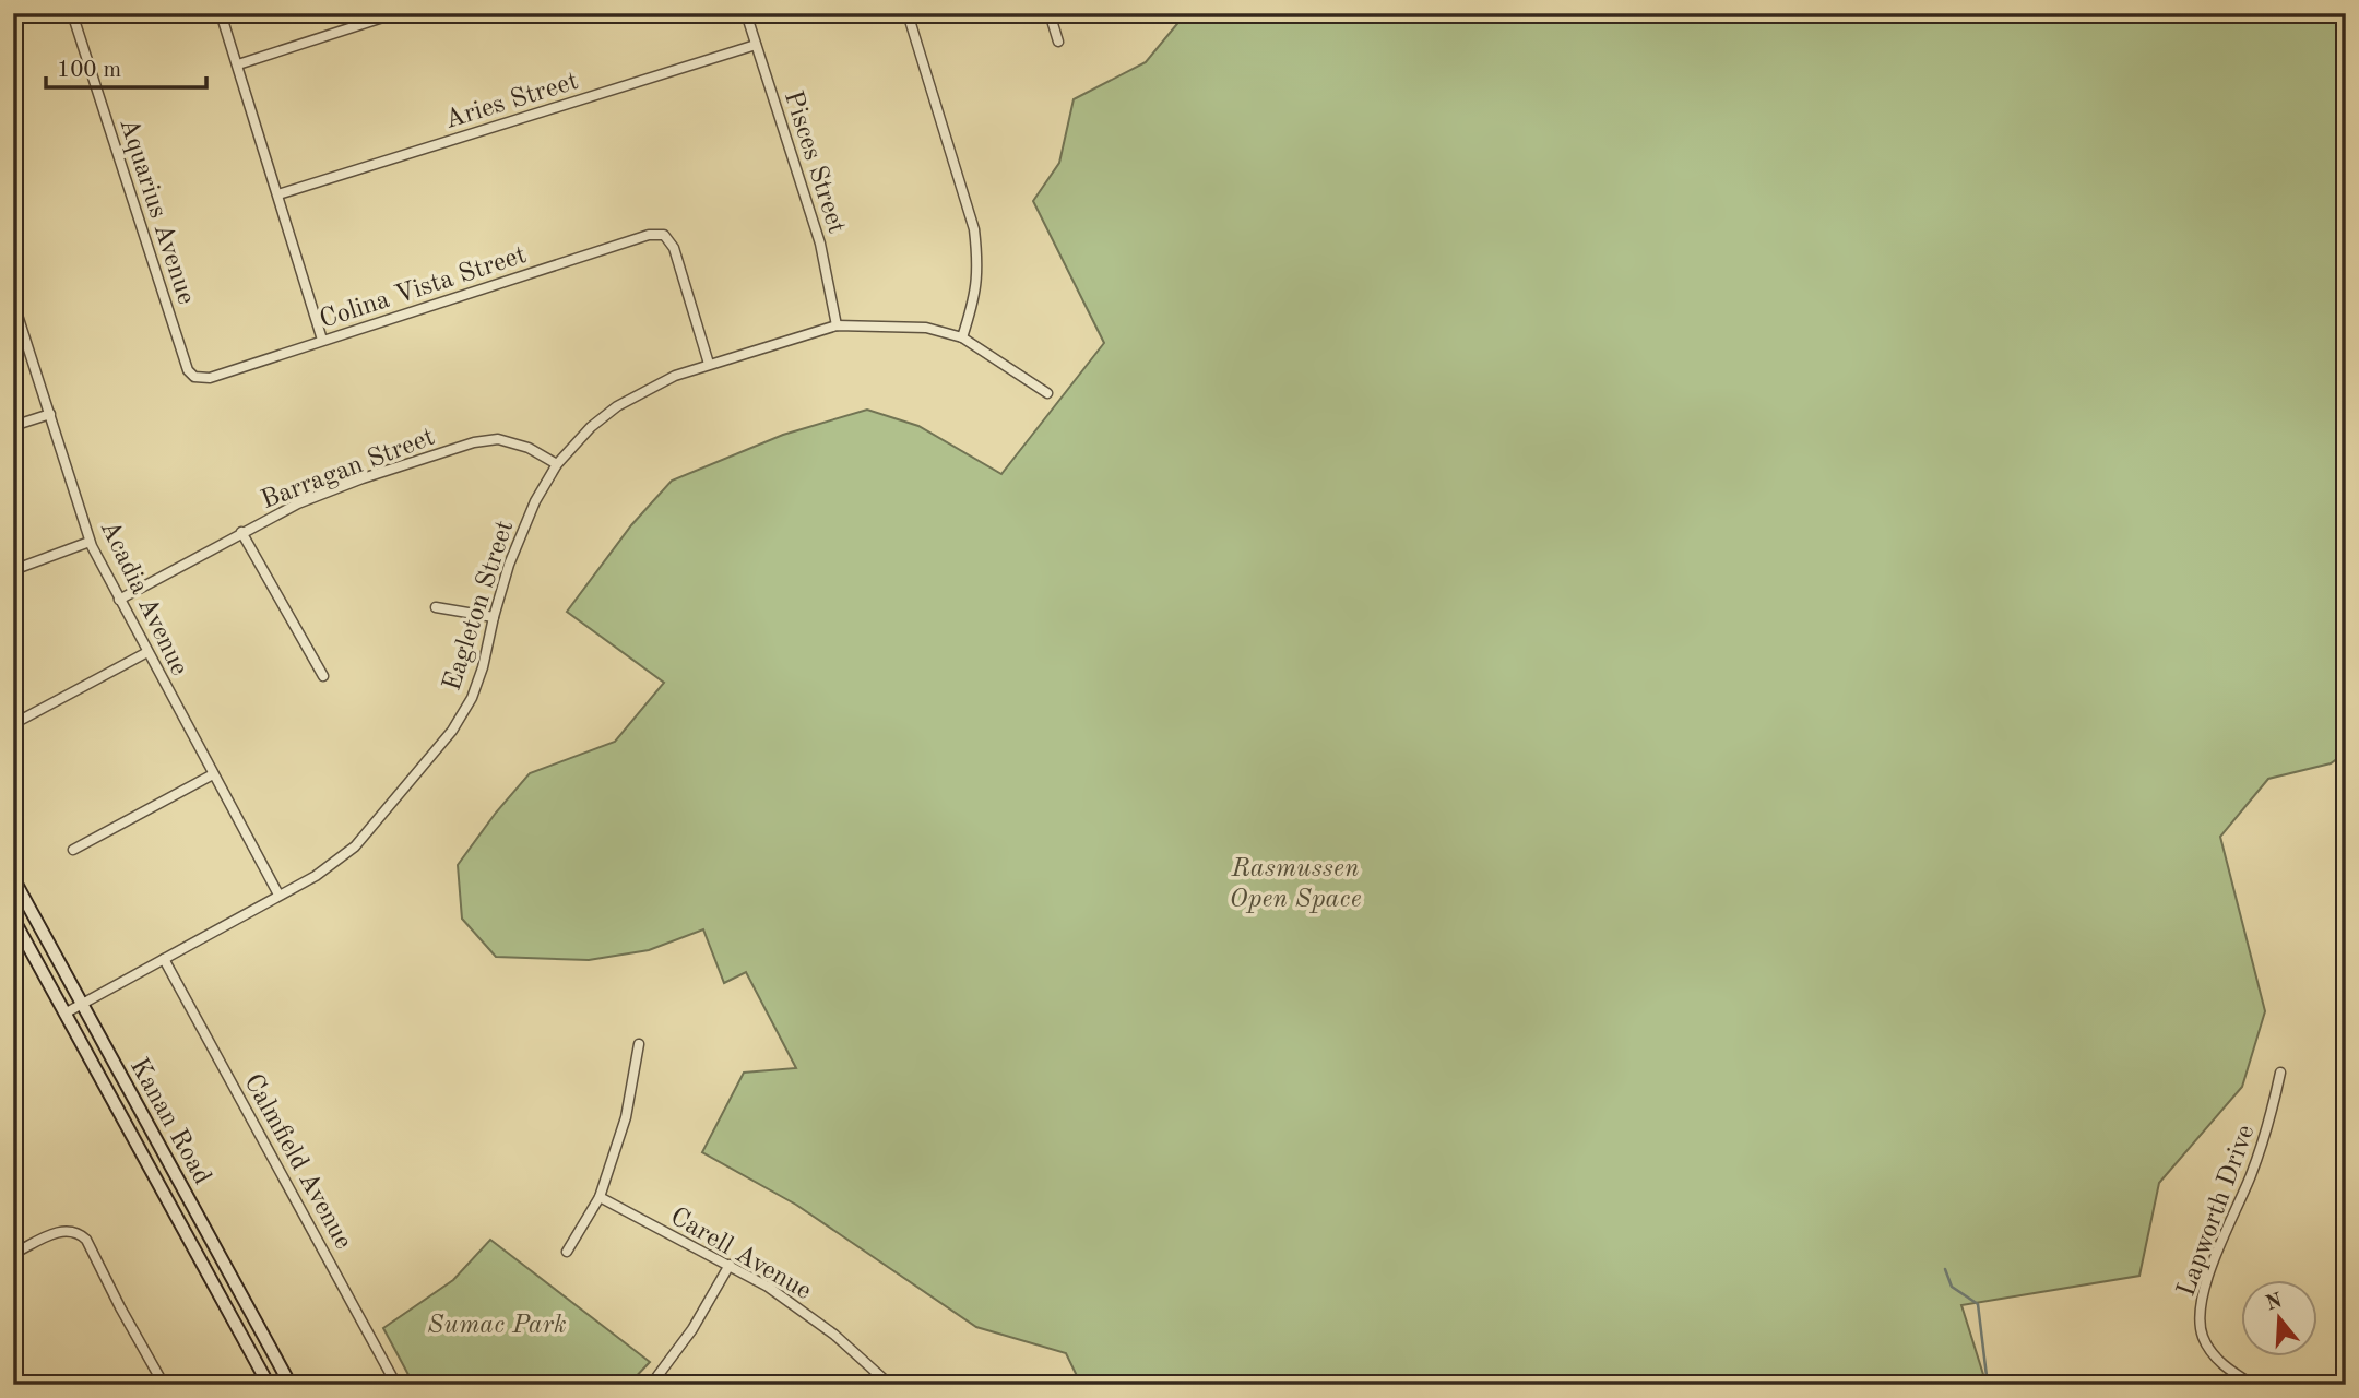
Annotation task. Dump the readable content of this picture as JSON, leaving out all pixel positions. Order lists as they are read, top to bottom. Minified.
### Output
{"streets":{"main road":["Kanan Road"],"street":["Aries Street","Pisces Street","Aquarius Avenue","Colina Vista Street","Barragan Street","Acadia Avenue","Eagleton Street","Calmfield Avenue","Lapworth Drive","Carell Avenue"]},"crossings":[["Aries Street","Pisces Street"],["Pisces Street","Eagleton Street"],["Aquarius Avenue","Colina Vista Street"],["Colina Vista Street","Eagleton Street"],["Barragan Street","Acadia Avenue"],["Barragan Street","Eagleton Street"],["Acadia Avenue","Eagleton Street"],["Eagleton Street","Kanan Road"],["Eagleton Street","Calmfield Avenue"]],"parks":["Rasmussen Open Space","Sumac Park"],"scale_bar":"100 m","north":"top"}
